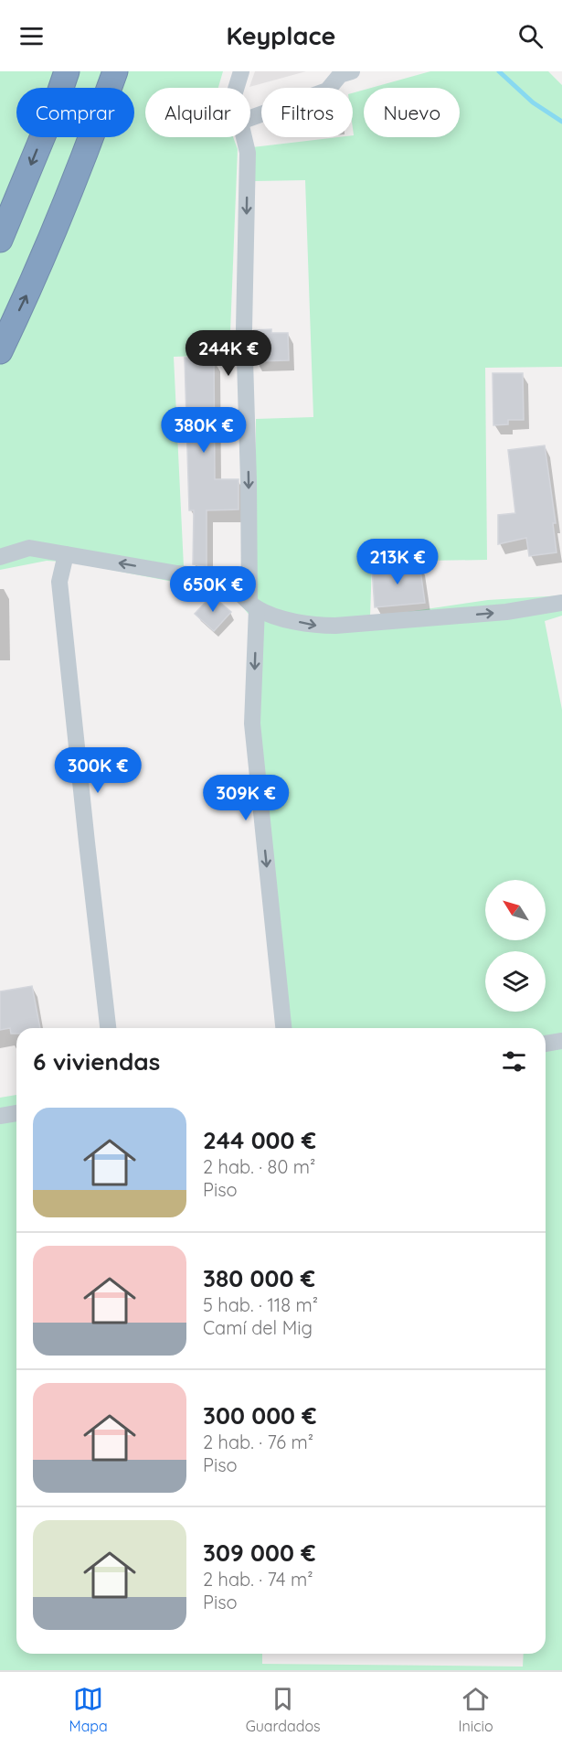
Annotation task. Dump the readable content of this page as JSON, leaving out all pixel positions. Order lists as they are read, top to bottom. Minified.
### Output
{"north":"top left","page":{"header":"Keyplace","chip":["Comprar","Alquilar","Filtros","Nuevo"],"price":["244K €","380K €","213K €","650K €","300K €","309K €"],"heading":"6 viviendas","list":[{"name":"244 000 €","note":"2 hab. · 80 m² · Piso"},{"name":"380 000 €","note":"5 hab. · 118 m² · Camí del Mig"},{"name":"300 000 €","note":"2 hab. · 76 m² · Piso"},{"name":"309 000 €","note":"2 hab. · 74 m² · Piso"}],"tabs":["Mapa","Guardados","Inicio"]}}
